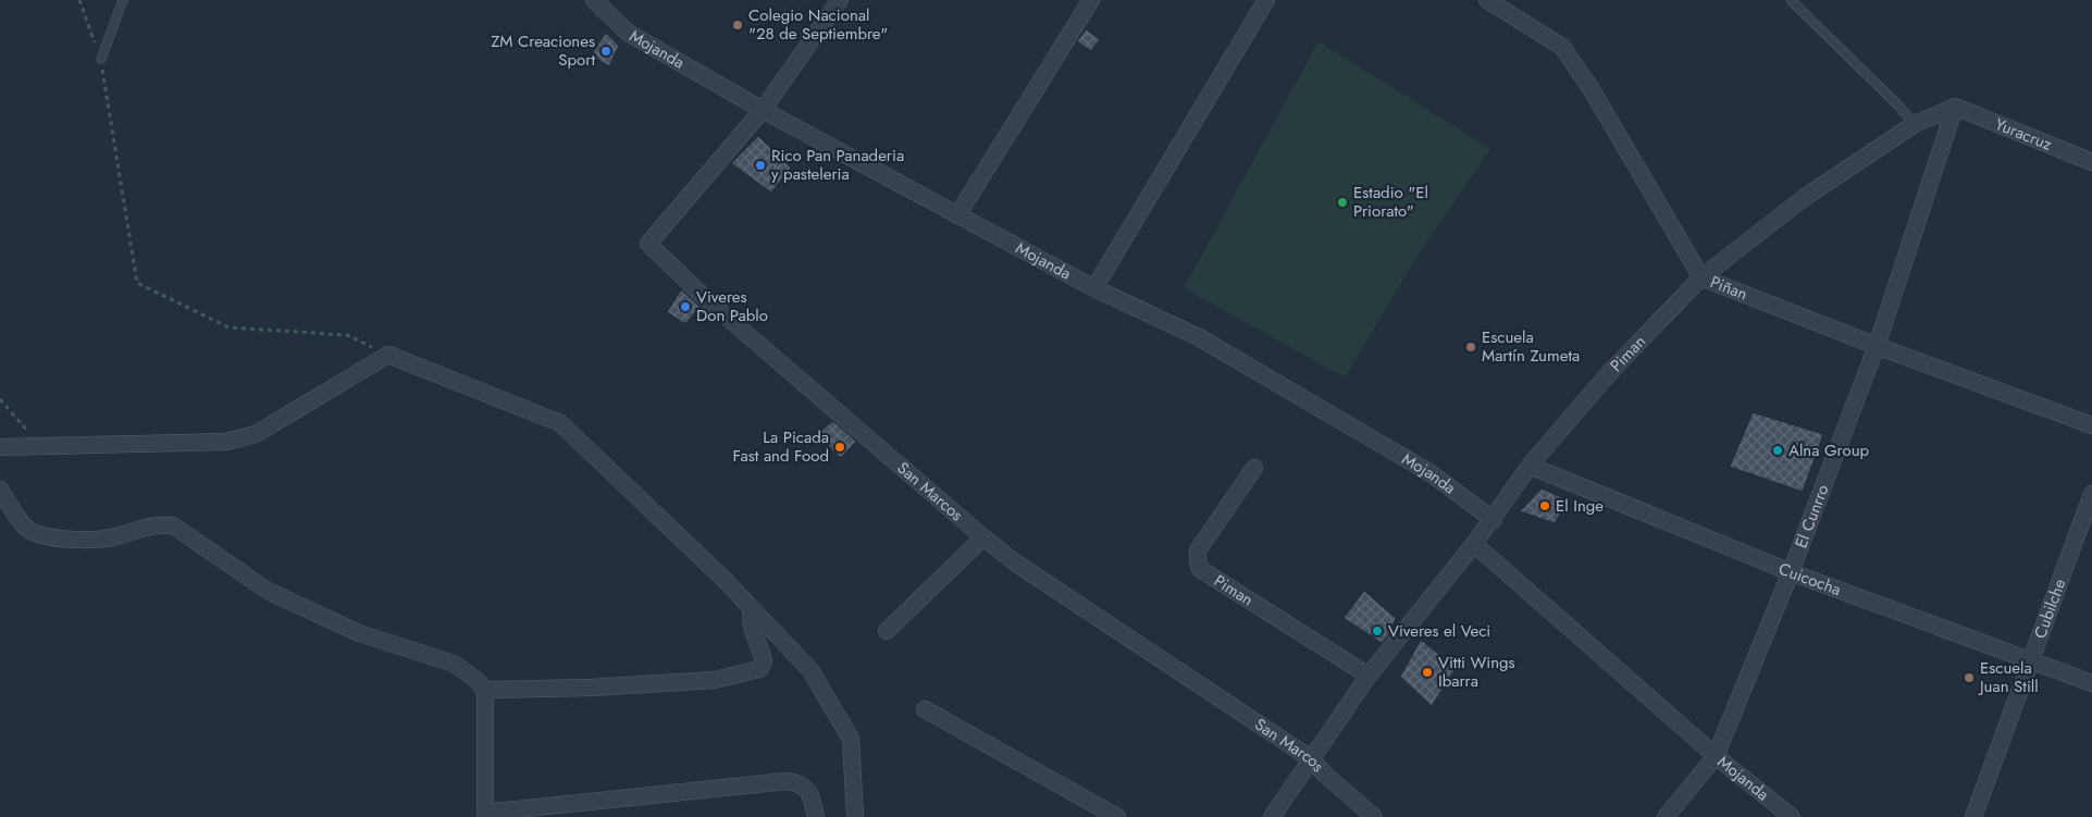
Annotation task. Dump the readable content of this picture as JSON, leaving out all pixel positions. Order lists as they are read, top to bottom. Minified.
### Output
{"streets":{"street":["Mojanda","Yuracruz","Piñan","Piman","San Marcos","El Cunrro","Cuicocha","Cubilche"]},"crossings":[["Mojanda","Piman"],["Mojanda","San Marcos"],["Mojanda","El Cunrro"],["Yuracruz","Piman"],["Yuracruz","El Cunrro"],["Piñan","Piman"],["Piñan","El Cunrro"],["Piman","San Marcos"],["Piman","El Cunrro"],["Piman","Cuicocha"],["El Cunrro","Cuicocha"],["Cuicocha","Cubilche"]],"places":["Colegio Nacional \"28 de Septiembre\"","ZM Creaciones Sport","Rico Pan Panaderia y pasteleria","Estadio \"El Priorato\"","Viveres Don Pablo","Escuela Martín Zumeta","La Picada Fast and Food","Alna Group","El Inge","Viveres el Veci","Vitti Wings Ibarra","Escuela Juan Still"]}
